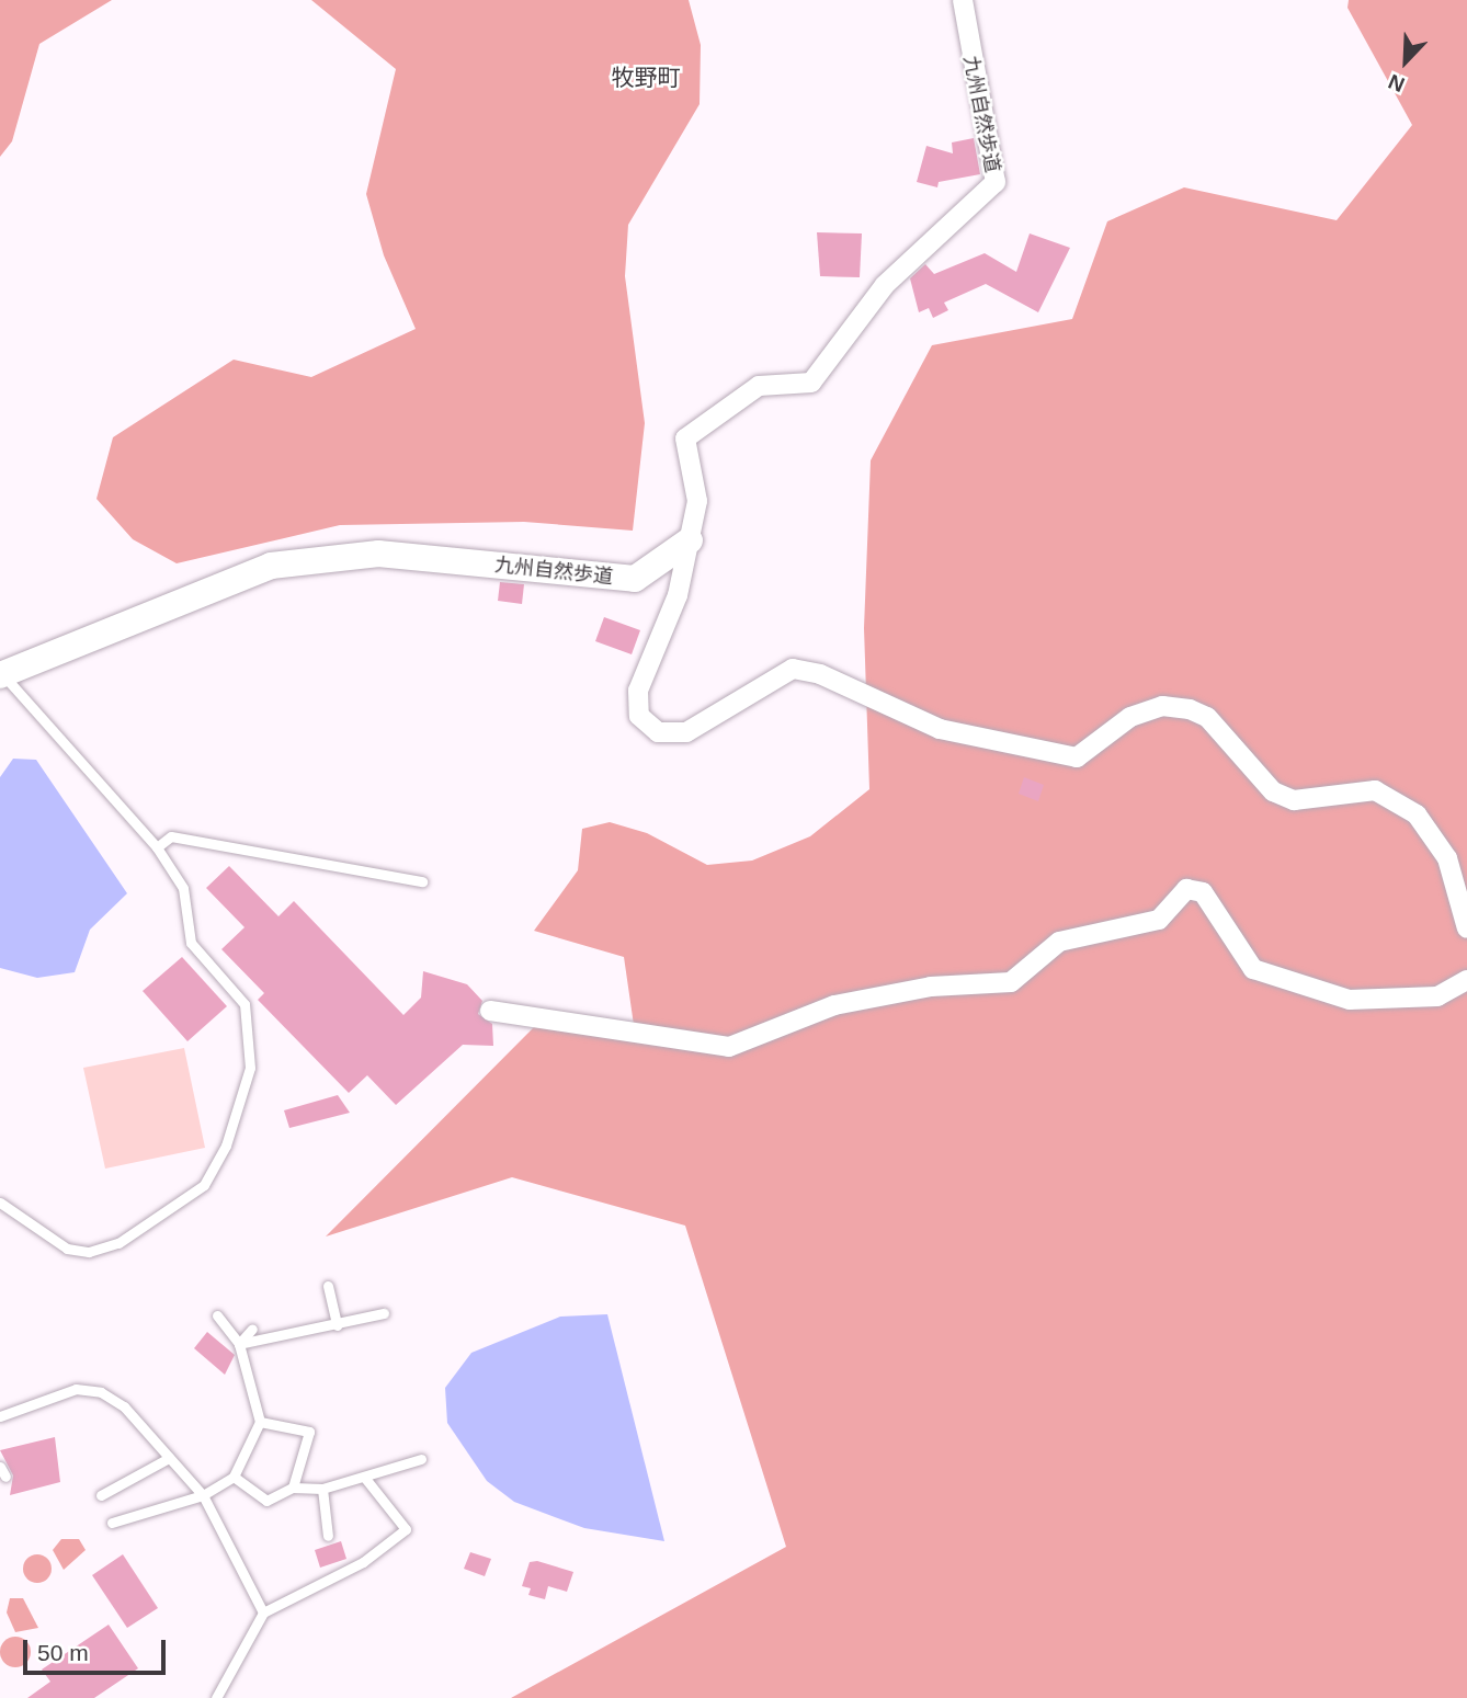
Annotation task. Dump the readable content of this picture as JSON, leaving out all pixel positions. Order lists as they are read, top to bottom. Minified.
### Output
{"streets":{"street":["九州自然歩道"]},"districts":["牧野町"],"scale_bar":"50 m","north":"bottom left"}
